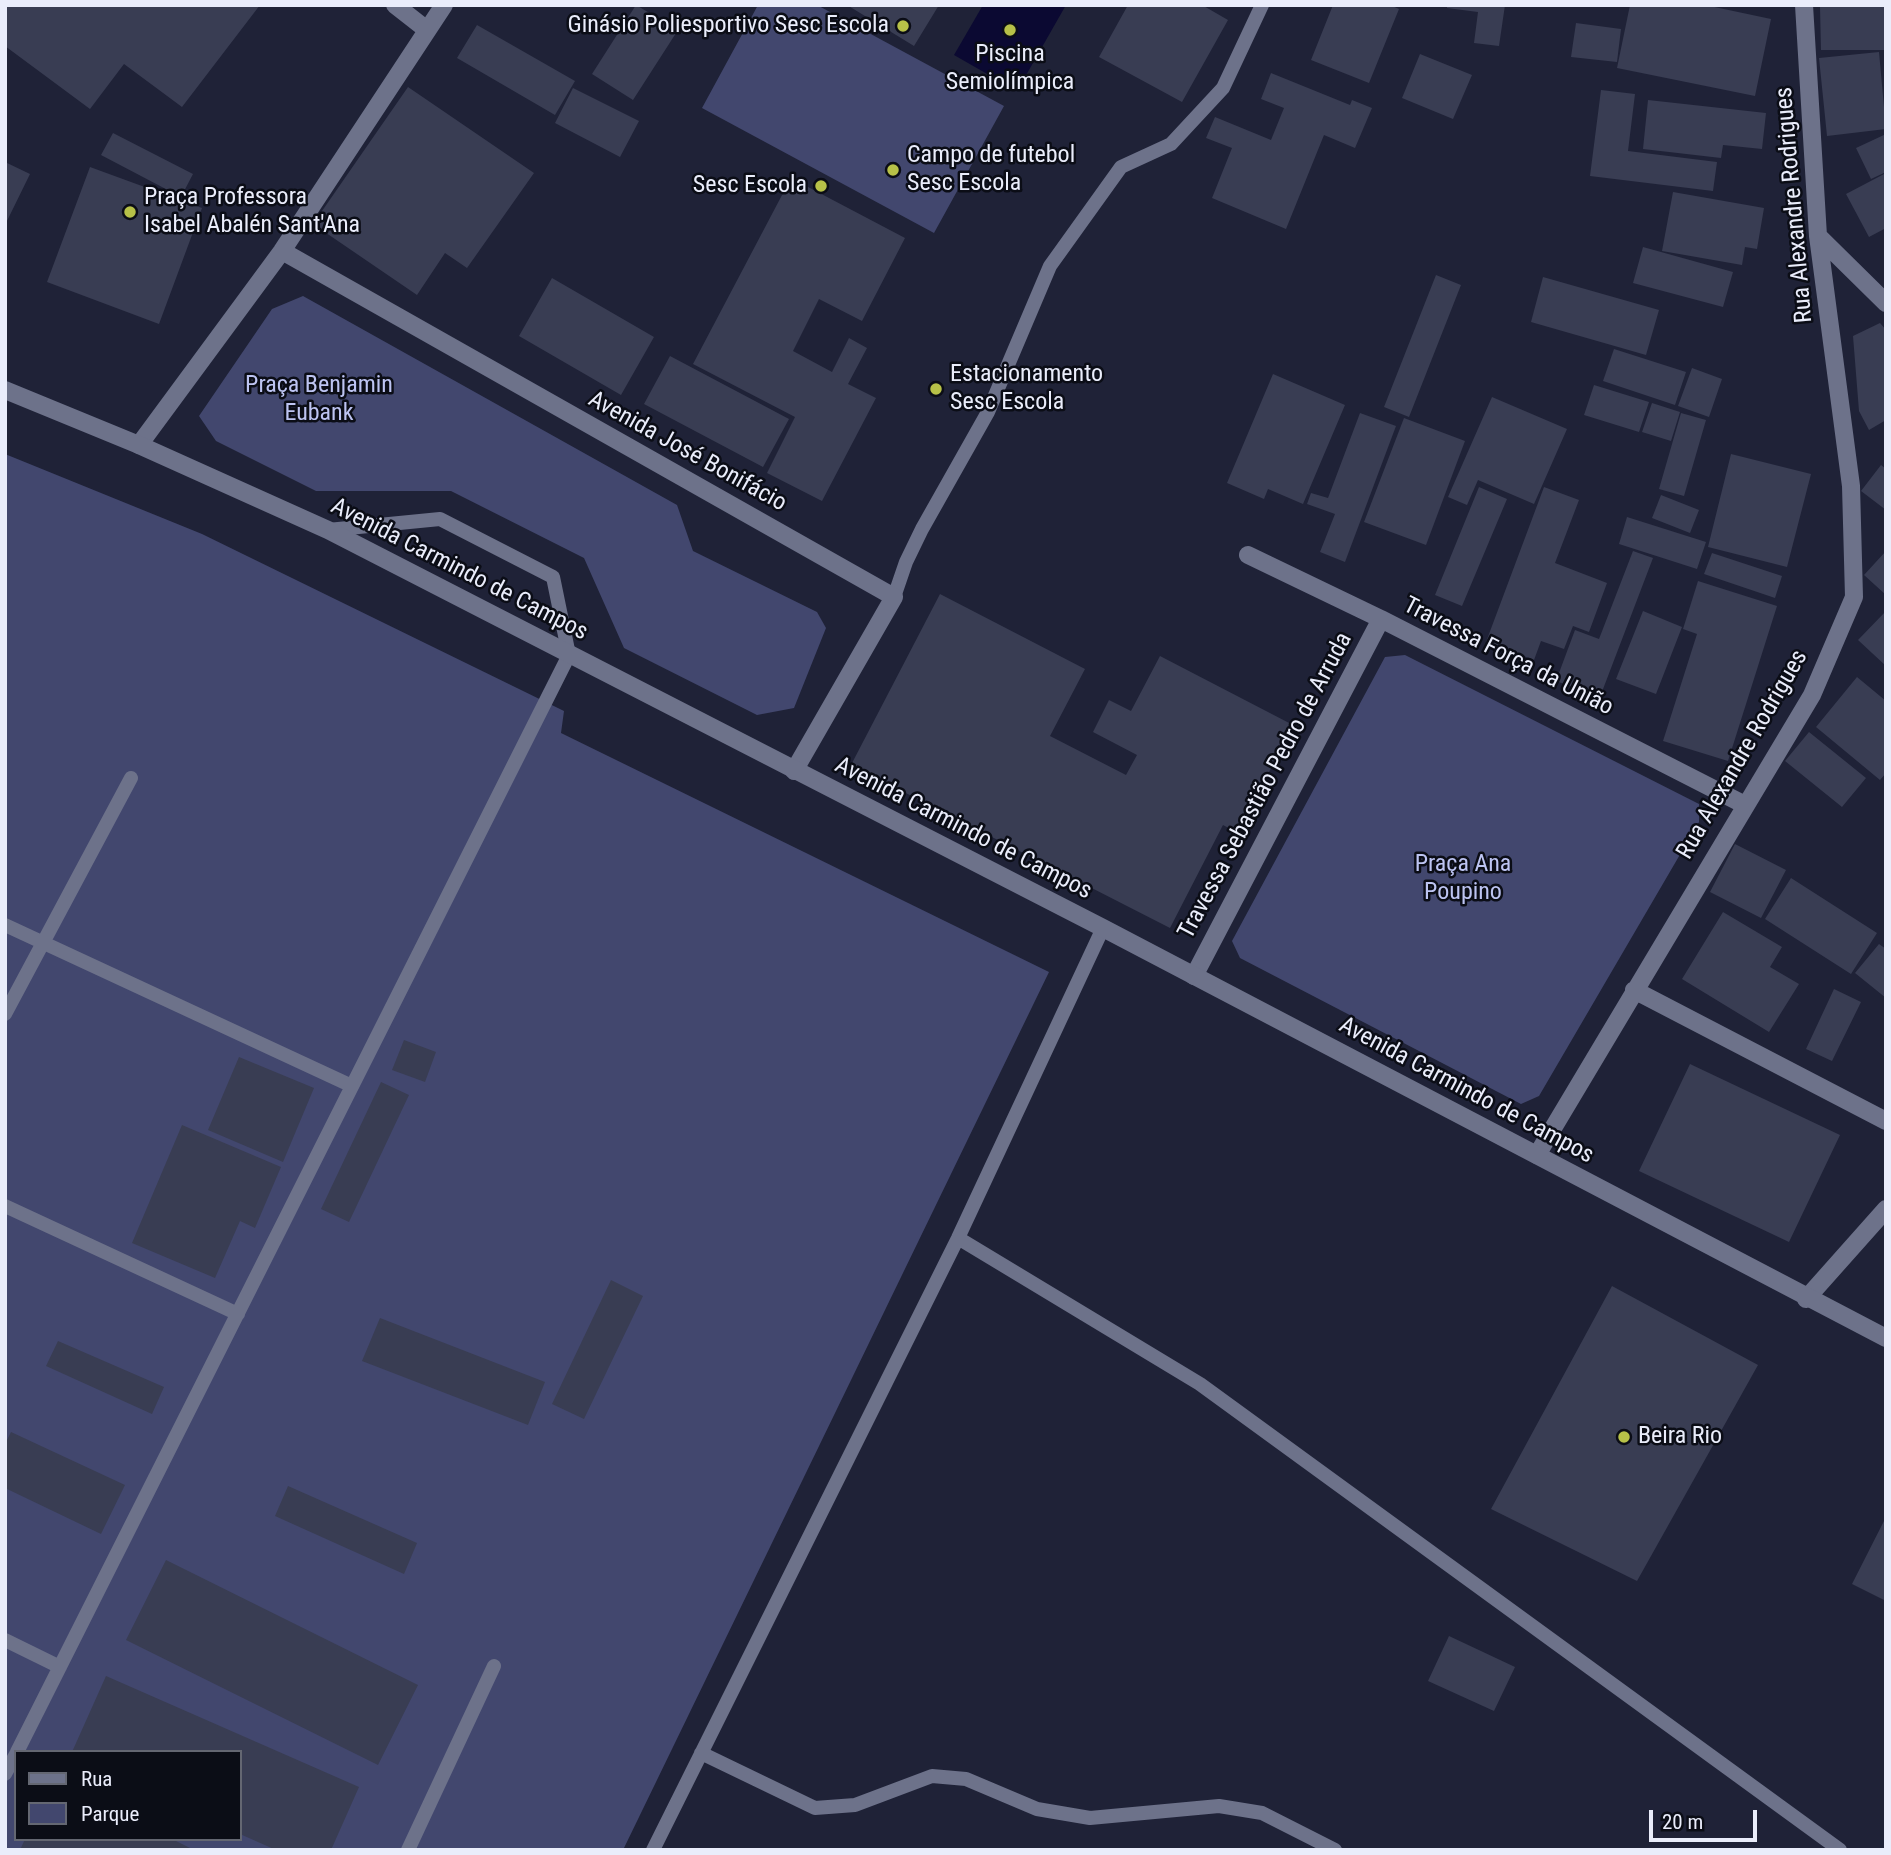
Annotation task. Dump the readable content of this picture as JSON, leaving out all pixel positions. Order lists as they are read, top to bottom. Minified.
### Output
{"streets":{"street":["Rua Alexandre Rodrigues","Avenida José Bonifácio","Avenida Carmindo de Campos","Travessa Força da União","Travessa Sebastião Pedro de Arruda"]},"crossings":[["Rua Alexandre Rodrigues","Avenida Carmindo de Campos"],["Rua Alexandre Rodrigues","Travessa Força da União"],["Avenida Carmindo de Campos","Travessa Sebastião Pedro de Arruda"],["Travessa Força da União","Travessa Sebastião Pedro de Arruda"]],"parks":["Praça Benjamin Eubank","Praça Ana Poupino"],"places":["Ginásio Poliesportivo Sesc Escola","Piscina Semiolímpica","Campo de futebol Sesc Escola","Sesc Escola","Praça Professora Isabel Abalén Sant'Ana","Estacionamento Sesc Escola","Beira Rio"],"legend":["Rua","Parque"],"scale_bar":"20 m"}
